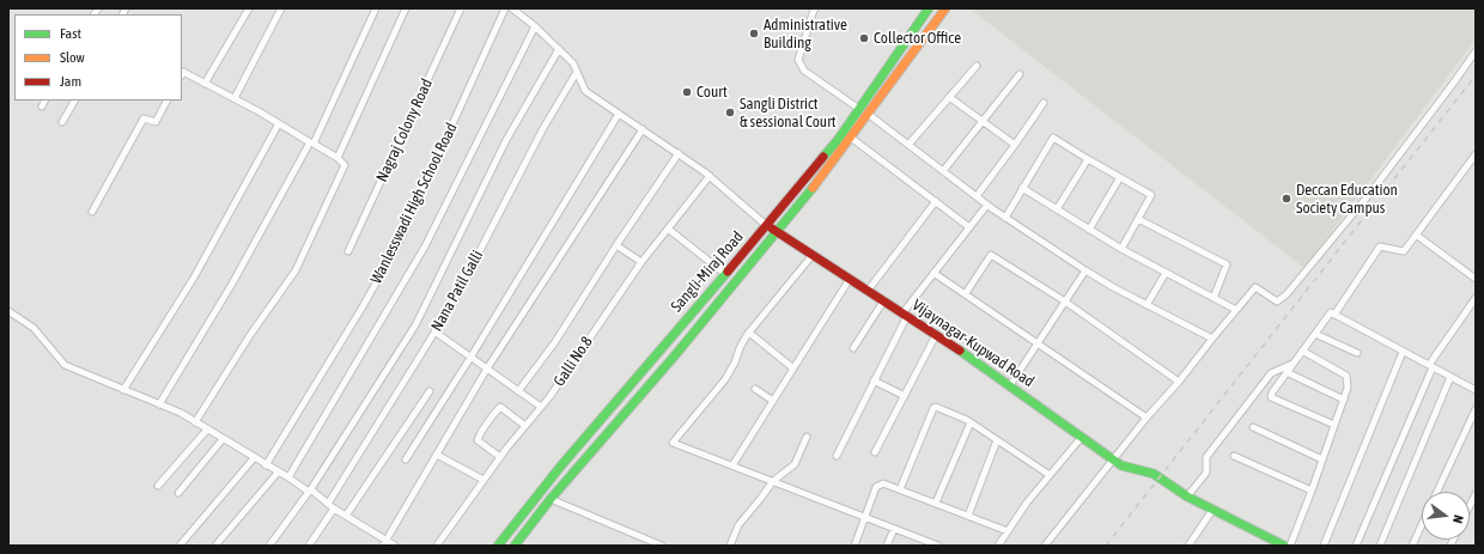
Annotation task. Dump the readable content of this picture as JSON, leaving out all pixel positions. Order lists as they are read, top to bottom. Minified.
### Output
{"streets":{"main road":["Sangli-Miraj Road","Vijaynagar-Kupwad Road"],"street":["Nagraj Colony Road","Wanlesswadi High School Road","Nana Patil Galli","Galli No.8"]},"crossings":[["Sangli-Miraj Road","Vijaynagar-Kupwad Road"]],"places":["Administrative Building","Collector Office","Court","Sangli District & sessional Court","Deccan Education Society Campus"],"legend":["Fast","Slow","Jam"],"north":"right"}
